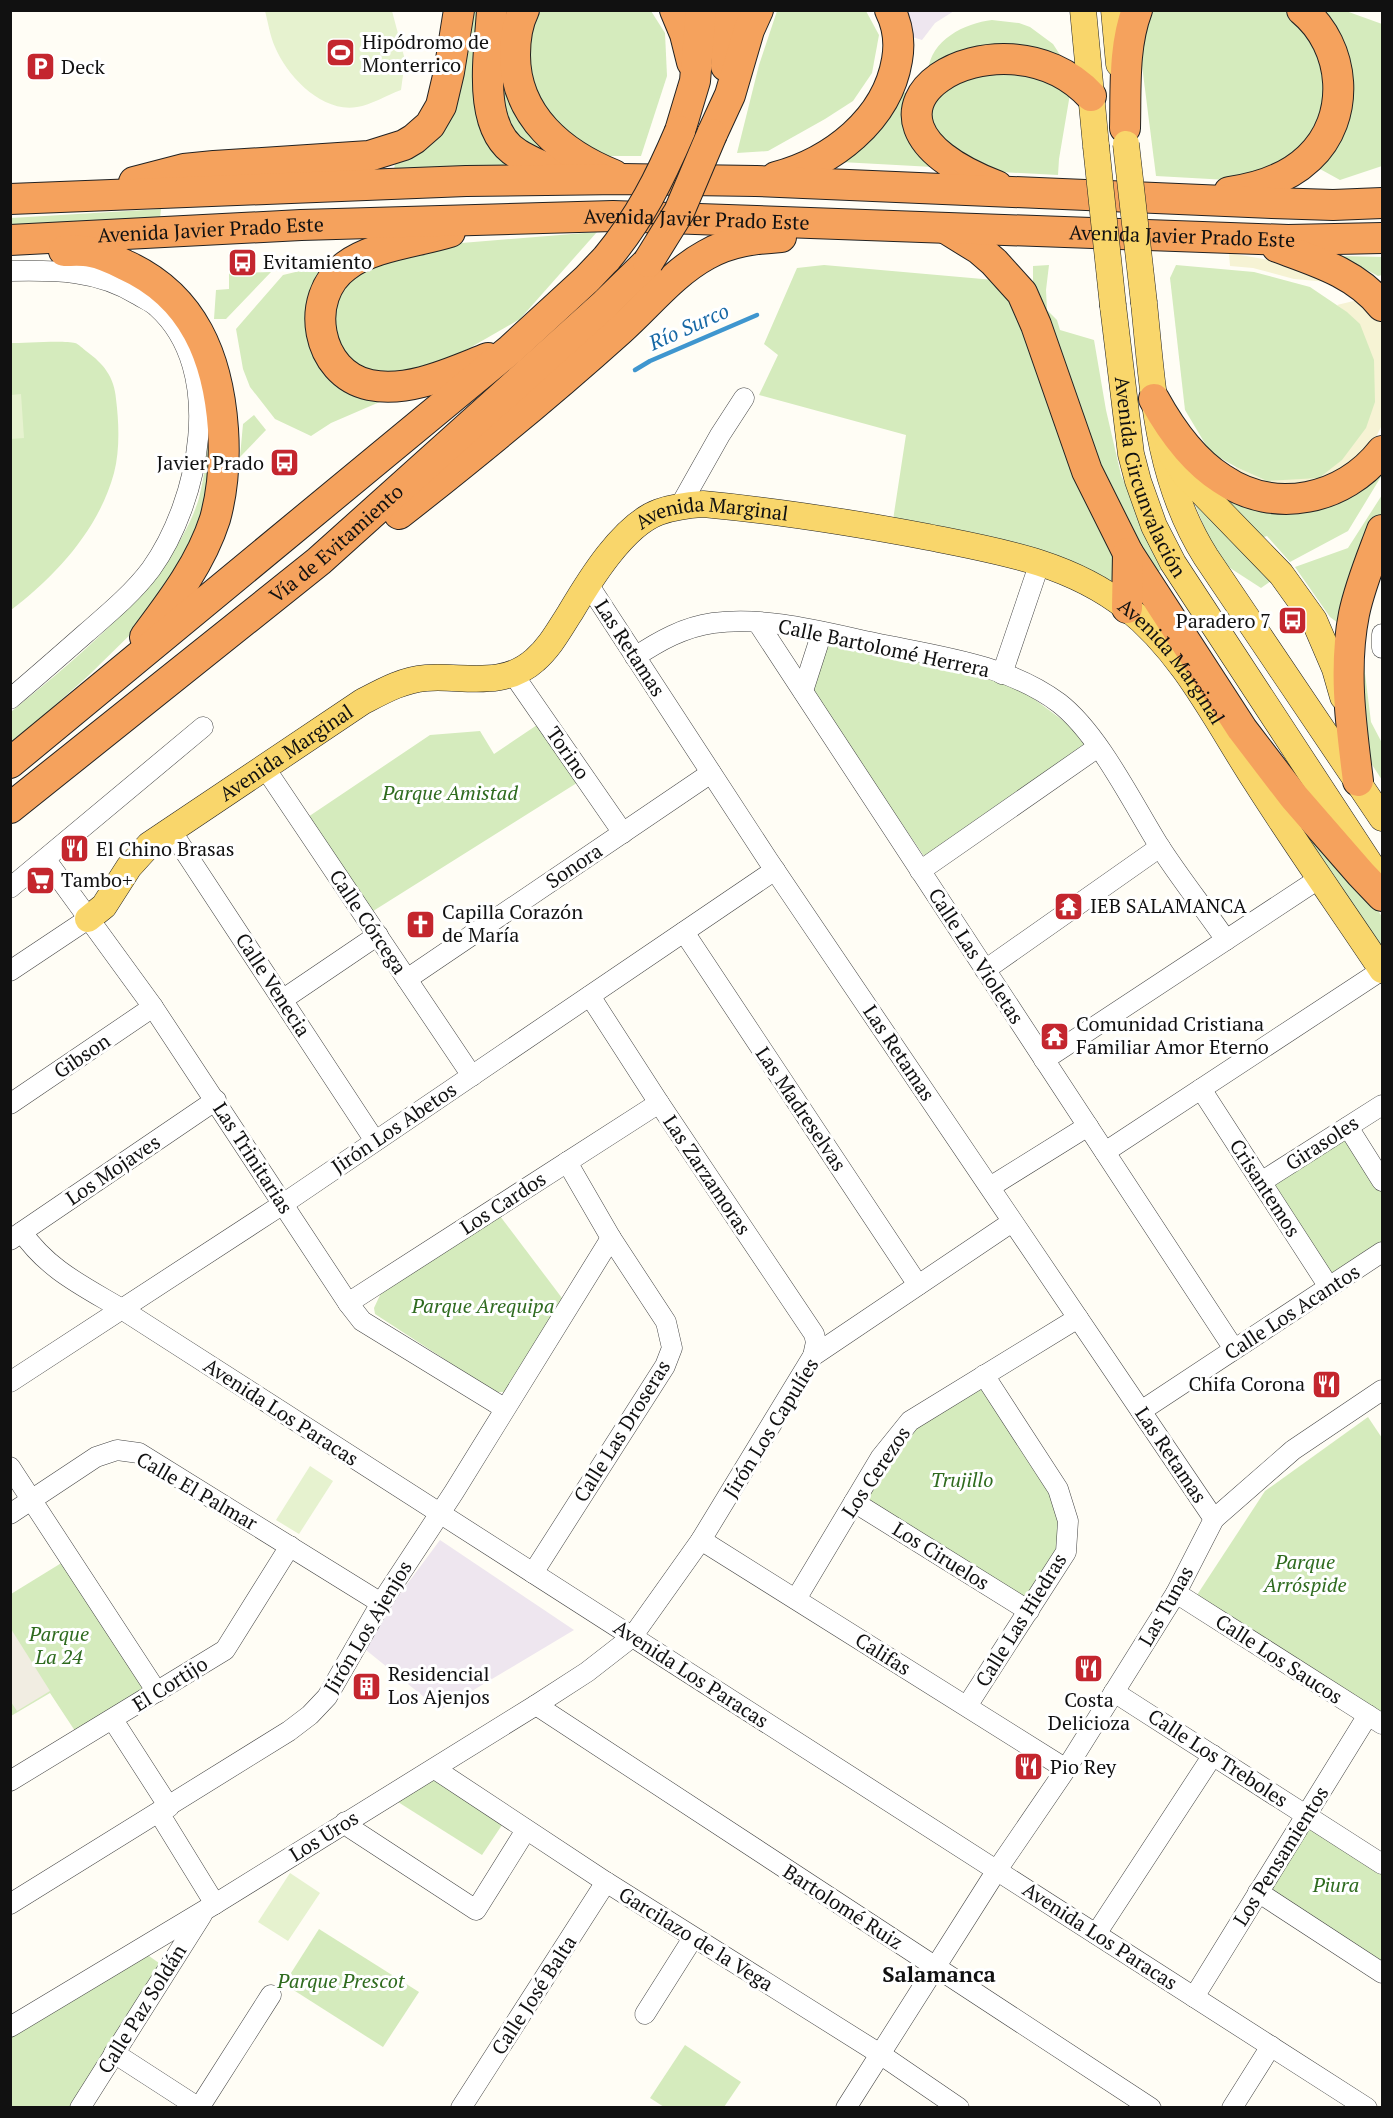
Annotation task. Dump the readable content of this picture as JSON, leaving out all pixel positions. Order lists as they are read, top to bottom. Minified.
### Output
{"streets":{"highway":["Avenida Javier Prado Este","Vía de Evitamiento"],"main road":["Avenida Circunvalación","Avenida Marginal"],"street":["Las Retamas","Calle Bartolomé Herrera","Torino","Sonora","Calle Córcega","Calle Las Violetas","Calle Venecia","Gibson","Las Madreselvas","Jirón Los Abetos","Girasoles","Las Trinitarias","Los Mojaves","Las Zarzamoras","Crisantemos","Los Cardos","Calle Los Acantos","Avenida Los Paracas","Jirón Los Capulíes","Calle Las Droseras","Los Cerezos","Calle El Palmar","Los Ciruelos","Las Tunas","Calle Las Hiedras","Jirón Los Ajenjos","Califas","Calle Los Saucos","El Cortijo","Calle Los Treboles","Los Uros","Los Pensamientos","Bartolomé Ruiz","Garcilazo de la Vega","Calle José Balta","Calle Paz Soldán"]},"crossings":[["Avenida Marginal","Las Retamas"],["Avenida Marginal","Torino"],["Avenida Marginal","Calle Córcega"],["Avenida Marginal","Calle Venecia"],["Avenida Marginal","Las Trinitarias"],["Las Retamas","Calle Bartolomé Herrera"],["Las Retamas","Sonora"],["Las Retamas","Jirón Los Abetos"],["Las Retamas","Calle Los Acantos"],["Las Retamas","Jirón Los Capulíes"],["Las Retamas","Los Cerezos"],["Las Retamas","Las Tunas"],["Calle Bartolomé Herrera","Calle Las Violetas"],["Torino","Sonora"],["Sonora","Calle Córcega"],["Calle Córcega","Jirón Los Abetos"],["Calle Las Violetas","Calle Los Acantos"],["Calle Venecia","Jirón Los Abetos"],["Gibson","Las Trinitarias"],["Las Madreselvas","Jirón Los Abetos"],["Las Madreselvas","Jirón Los Capulíes"],["Jirón Los Abetos","Las Trinitarias"],["Jirón Los Abetos","Las Zarzamoras"],["Jirón Los Abetos","Avenida Los Paracas"],["Girasoles","Crisantemos"],["Las Trinitarias","Los Mojaves"],["Las Trinitarias","Los Cardos"],["Las Trinitarias","Jirón Los Ajenjos"],["Los Mojaves","Avenida Los Paracas"],["Las Zarzamoras","Los Cardos"],["Las Zarzamoras","Jirón Los Capulíes"],["Crisantemos","Calle Los Acantos"],["Los Cardos","Calle Las Droseras"],["Avenida Los Paracas","Jirón Los Capulíes"],["Avenida Los Paracas","Calle Las Droseras"],["Avenida Los Paracas","Las Tunas"],["Avenida Los Paracas","Jirón Los Ajenjos"],["Avenida Los Paracas","Los Uros"],["Avenida Los Paracas","Los Pensamientos"],["Jirón Los Capulíes","Califas"],["Jirón Los Capulíes","Los Uros"],["Calle Las Droseras","Jirón Los Ajenjos"],["Los Cerezos","Los Ciruelos"],["Los Cerezos","Calle Las Hiedras"],["Los Cerezos","Califas"],["Calle El Palmar","Jirón Los Ajenjos"],["Calle El Palmar","El Cortijo"],["Los Ciruelos","Calle Las Hiedras"],["Las Tunas","Califas"],["Las Tunas","Calle Los Saucos"],["Las Tunas","Calle Los Treboles"],["Las Tunas","Bartolomé Ruiz"],["Las Tunas","Garcilazo de la Vega"],["Calle Las Hiedras","Califas"],["Calle Los Saucos","Los Pensamientos"],["Calle Los Treboles","Los Pensamientos"],["Los Uros","Bartolomé Ruiz"],["Los Uros","Garcilazo de la Vega"],["Los Uros","Calle Paz Soldán"],["Garcilazo de la Vega","Calle José Balta"]],"districts":["Salamanca"],"water":["Río Surco"],"parks":["Parque Amistad","Parque Arequipa","Trujillo","Parque Arróspide","Parque La 24","Piura","Parque Prescot"],"places":{"sports":["Hipódromo de Monterrico"],"parking":["Deck"],"bus stop":["Evitamiento","Javier Prado","Paradero 7"],"restaurant":["El Chino Brasas","Chifa Corona","Costa Delicioza","Pio Rey"],"supermarket":["Tambo+"],"temple":["IEB SALAMANCA","Comunidad Cristiana Familiar Amor Eterno"],"church":["Capilla Corazón de María"],"building":["Residencial Los Ajenjos"]}}
